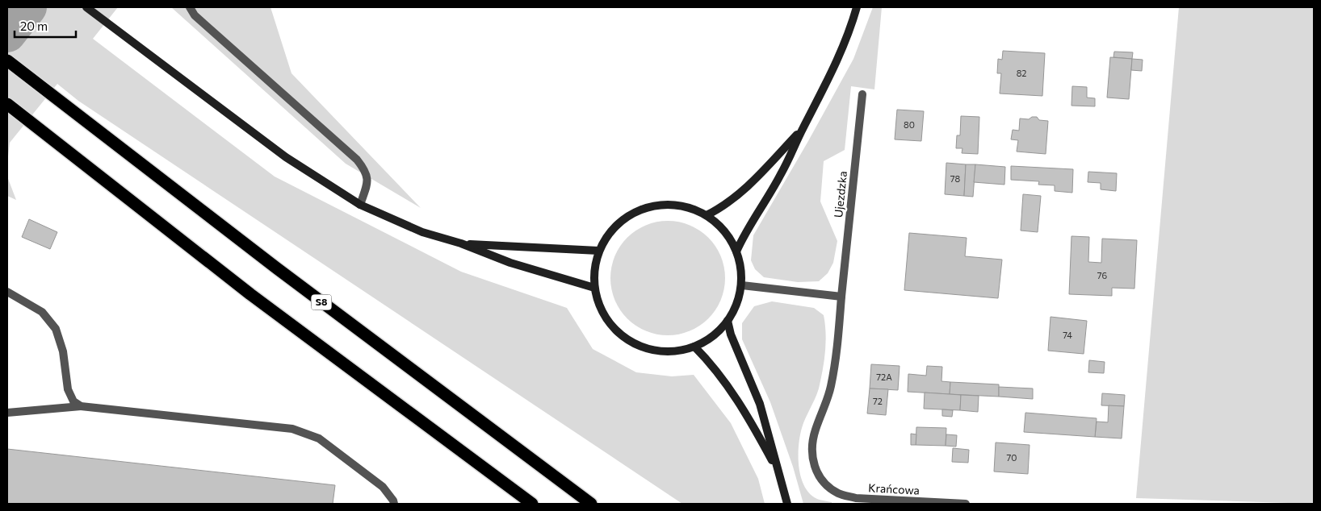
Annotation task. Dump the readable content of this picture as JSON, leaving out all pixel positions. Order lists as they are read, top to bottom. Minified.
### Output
{"streets":{"highway":["S8"],"street":["Ujezdzka","Krańcowa"]},"crossings":[["Ujezdzka","Krańcowa"]],"house_numbers":["82","80","78","76","74","72A","72","70"],"scale_bar":"20 m"}
